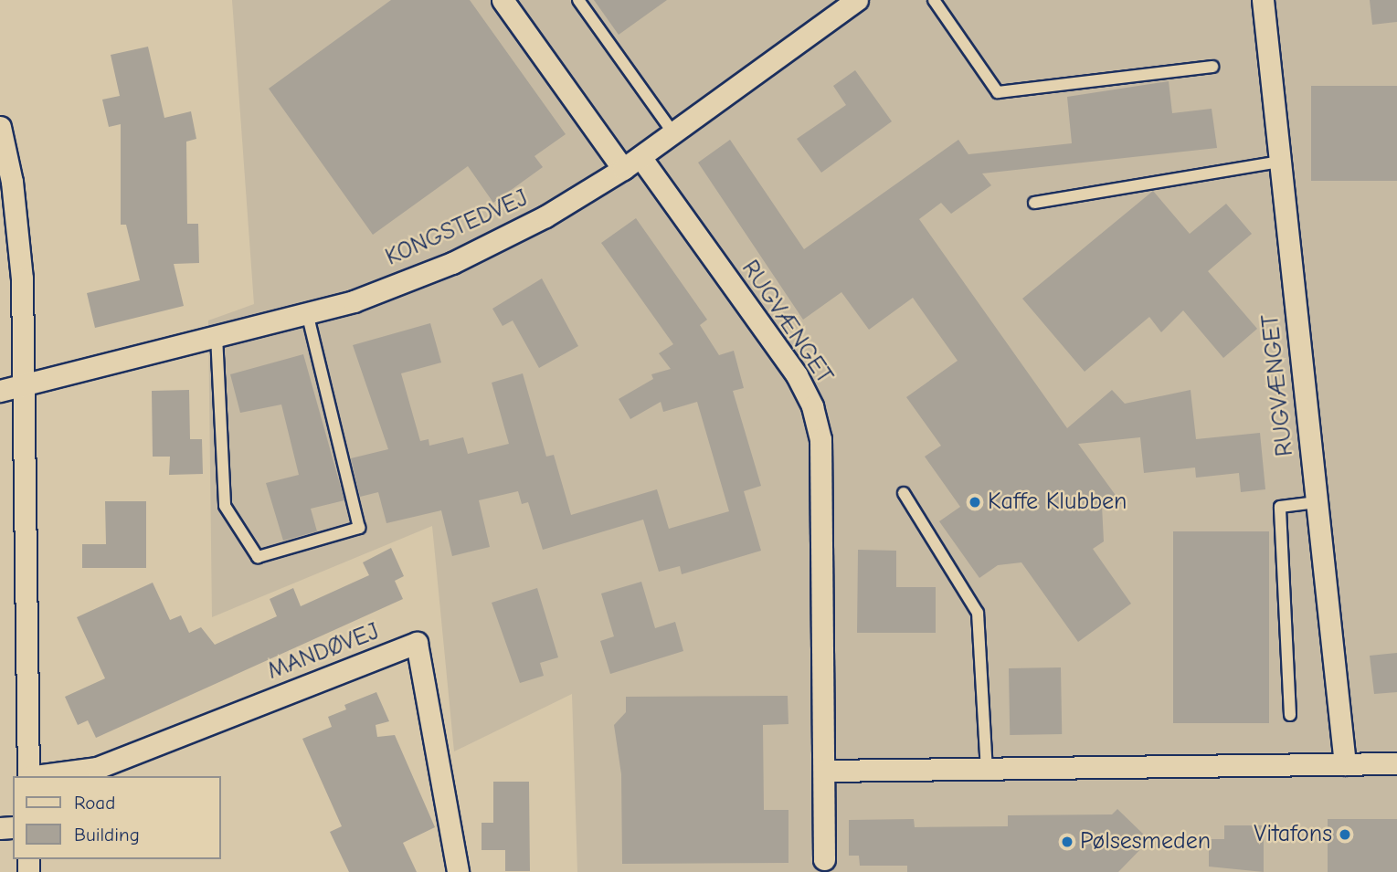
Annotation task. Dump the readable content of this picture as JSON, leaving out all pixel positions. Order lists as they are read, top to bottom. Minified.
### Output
{"streets":{"street":["KONGSTEDVEJ","RUGVÆNGET","MANDØVEJ"]},"crossings":[["KONGSTEDVEJ","RUGVÆNGET"]],"places":["Kaffe Klubben","Vitafons","Pølsesmeden"],"legend":["Road","Building"]}
